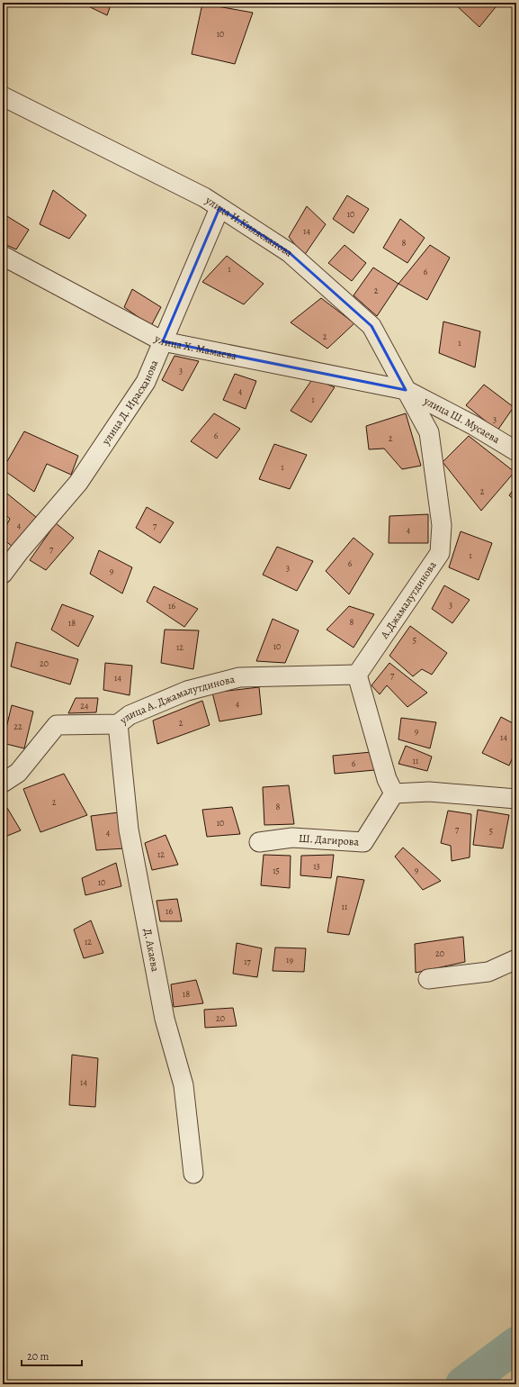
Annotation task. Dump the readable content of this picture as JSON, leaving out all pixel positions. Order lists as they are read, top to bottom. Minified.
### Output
{"streets":{"street":["улица И.Килясханова","улица Х. Мамаева","улица Д. Ирасханова","улица Ш. Мусаева","А.Джамалутдинова","улица А. Джамалутдинова","Ш. Дагирова","Д. Акаева"]},"crossings":[["улица И.Килясханова","улица Х. Мамаева"],["улица И.Килясханова","улица Д. Ирасханова"],["улица И.Килясханова","улица Ш. Мусаева"],["улица И.Килясханова","А.Джамалутдинова"],["улица Х. Мамаева","улица Д. Ирасханова"],["улица Х. Мамаева","улица Ш. Мусаева"],["А.Джамалутдинова","улица А. Джамалутдинова"],["улица А. Джамалутдинова","Д. Акаева"]],"house_numbers":["10","10","14","8","1","6","2","2","1","3","4","1","3","6","2","1","2","4","7","4","7","1","6","3","9","3","16","8","18","5","10","12","20","7","14","4","24","2","22","9","14","11","6","2","8","10","7","5","4","12","13","9","15","10","11","16","12","20","19","17","18","20","14"],"scale_bar":"20 m"}
